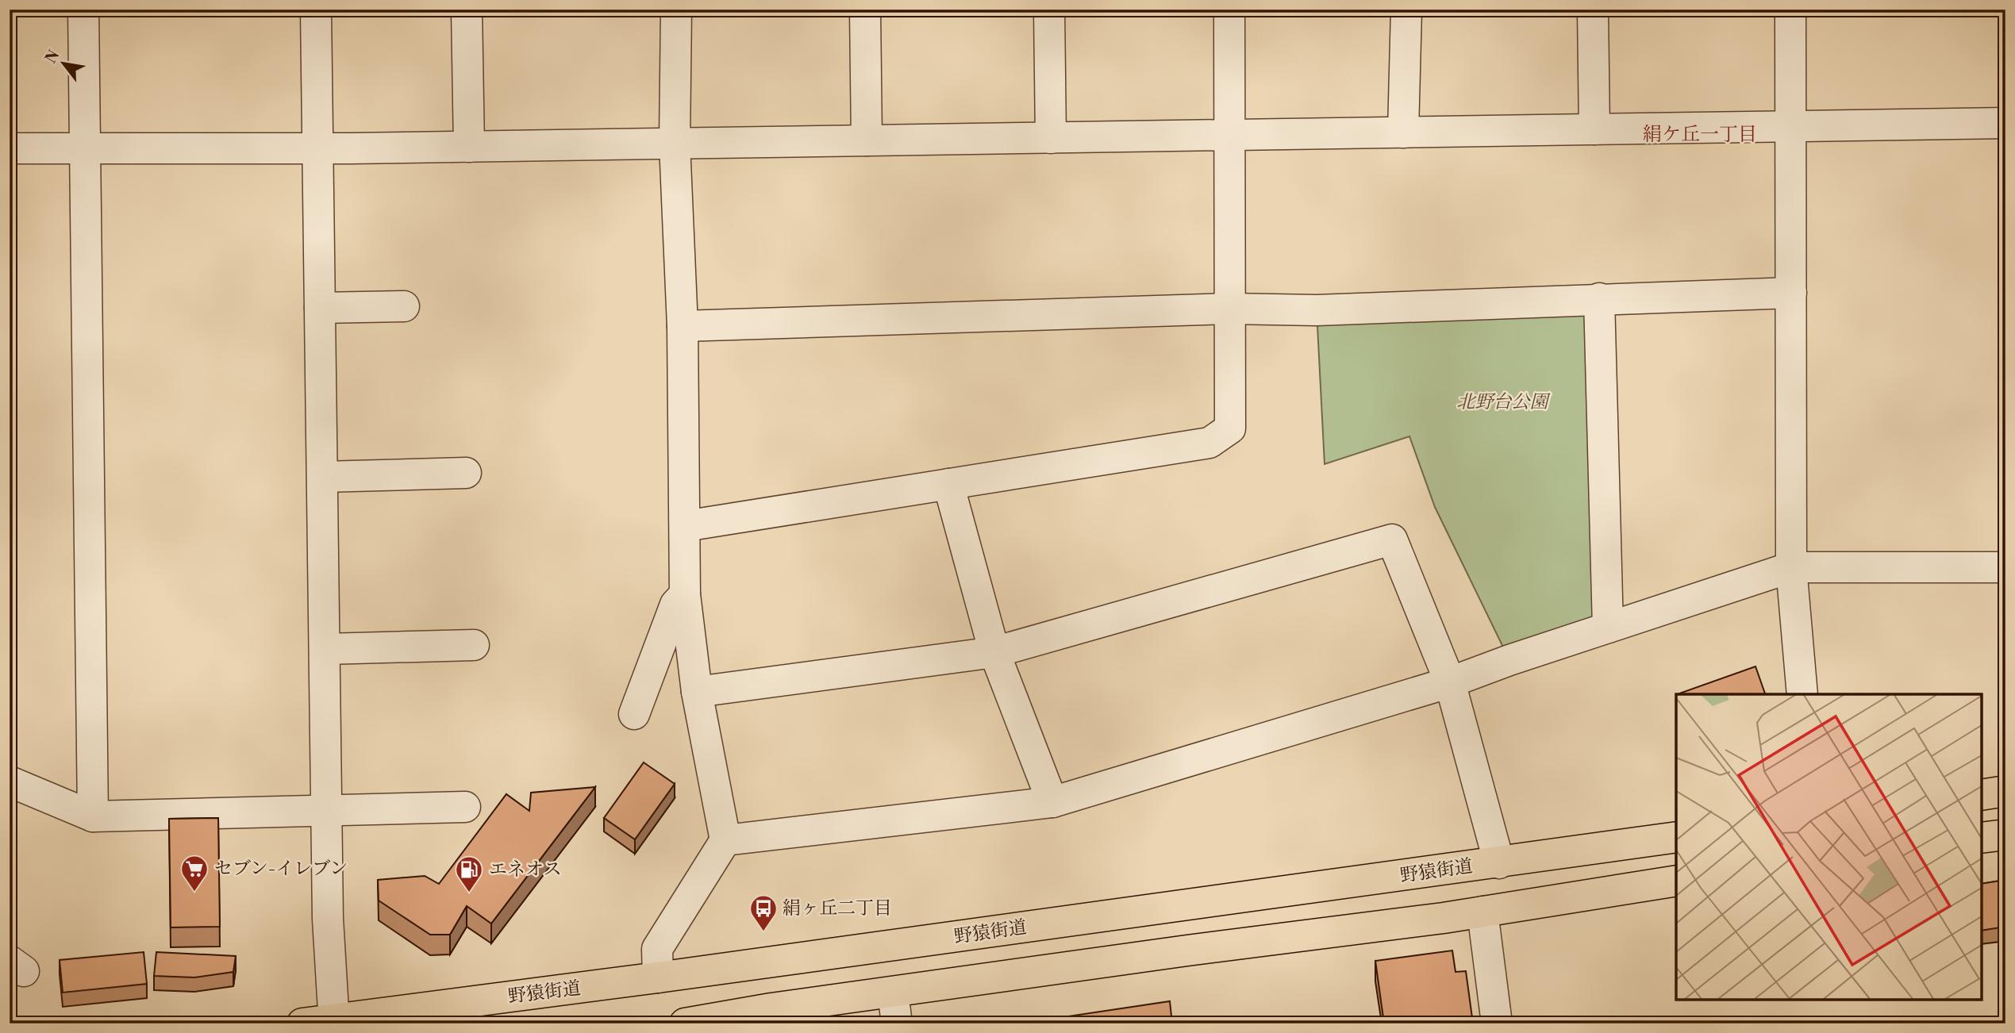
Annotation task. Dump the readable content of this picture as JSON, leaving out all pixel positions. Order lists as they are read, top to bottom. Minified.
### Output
{"streets":{"main road":["野猿街道"]},"districts":["絹ケ丘一丁目"],"parks":["北野台公園"],"places":{"supermarket":["セブン-イレブン"],"fuel station":["エネオス"],"bus stop":["絹ヶ丘二丁目"]},"north":"top left"}
